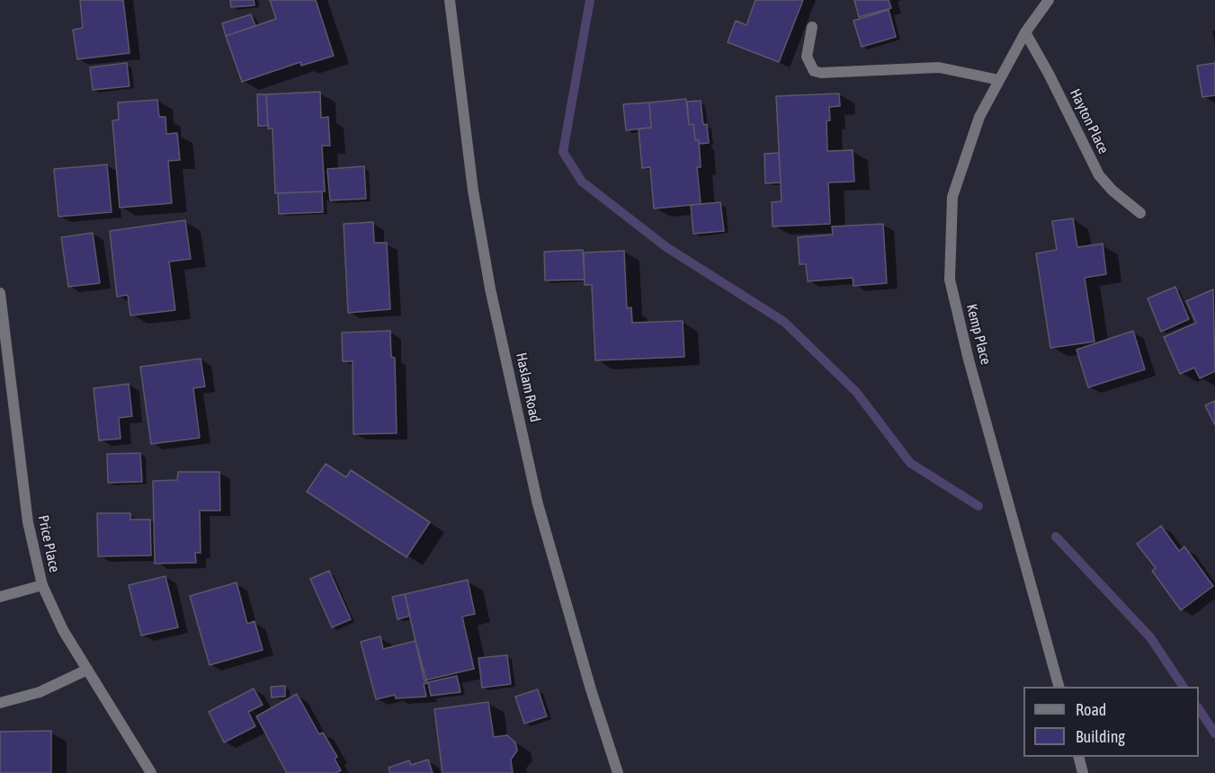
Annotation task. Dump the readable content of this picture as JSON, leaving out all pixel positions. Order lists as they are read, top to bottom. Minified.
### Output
{"streets":{"street":["Hayton Place","Kemp Place","Haslam Road","Price Place"]},"crossings":[["Hayton Place","Kemp Place"]],"legend":["Road","Building"]}
